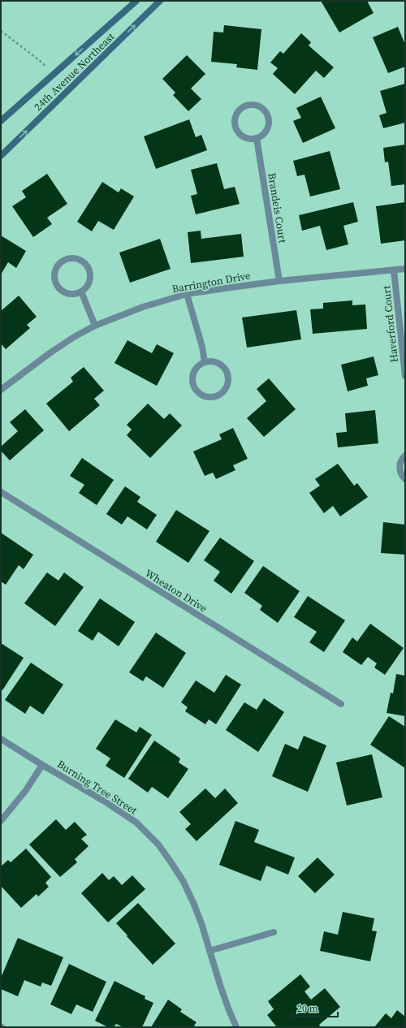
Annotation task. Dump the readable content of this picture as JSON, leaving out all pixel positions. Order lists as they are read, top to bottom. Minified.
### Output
{"streets":{"street":["24th Avenue Northeast","Brandeis Court","Barrington Drive","Haverford Court","Wheaton Drive","Burning Tree Street"]},"crossings":[["Brandeis Court","Barrington Drive"],["Barrington Drive","Haverford Court"]],"scale_bar":"20 m"}
